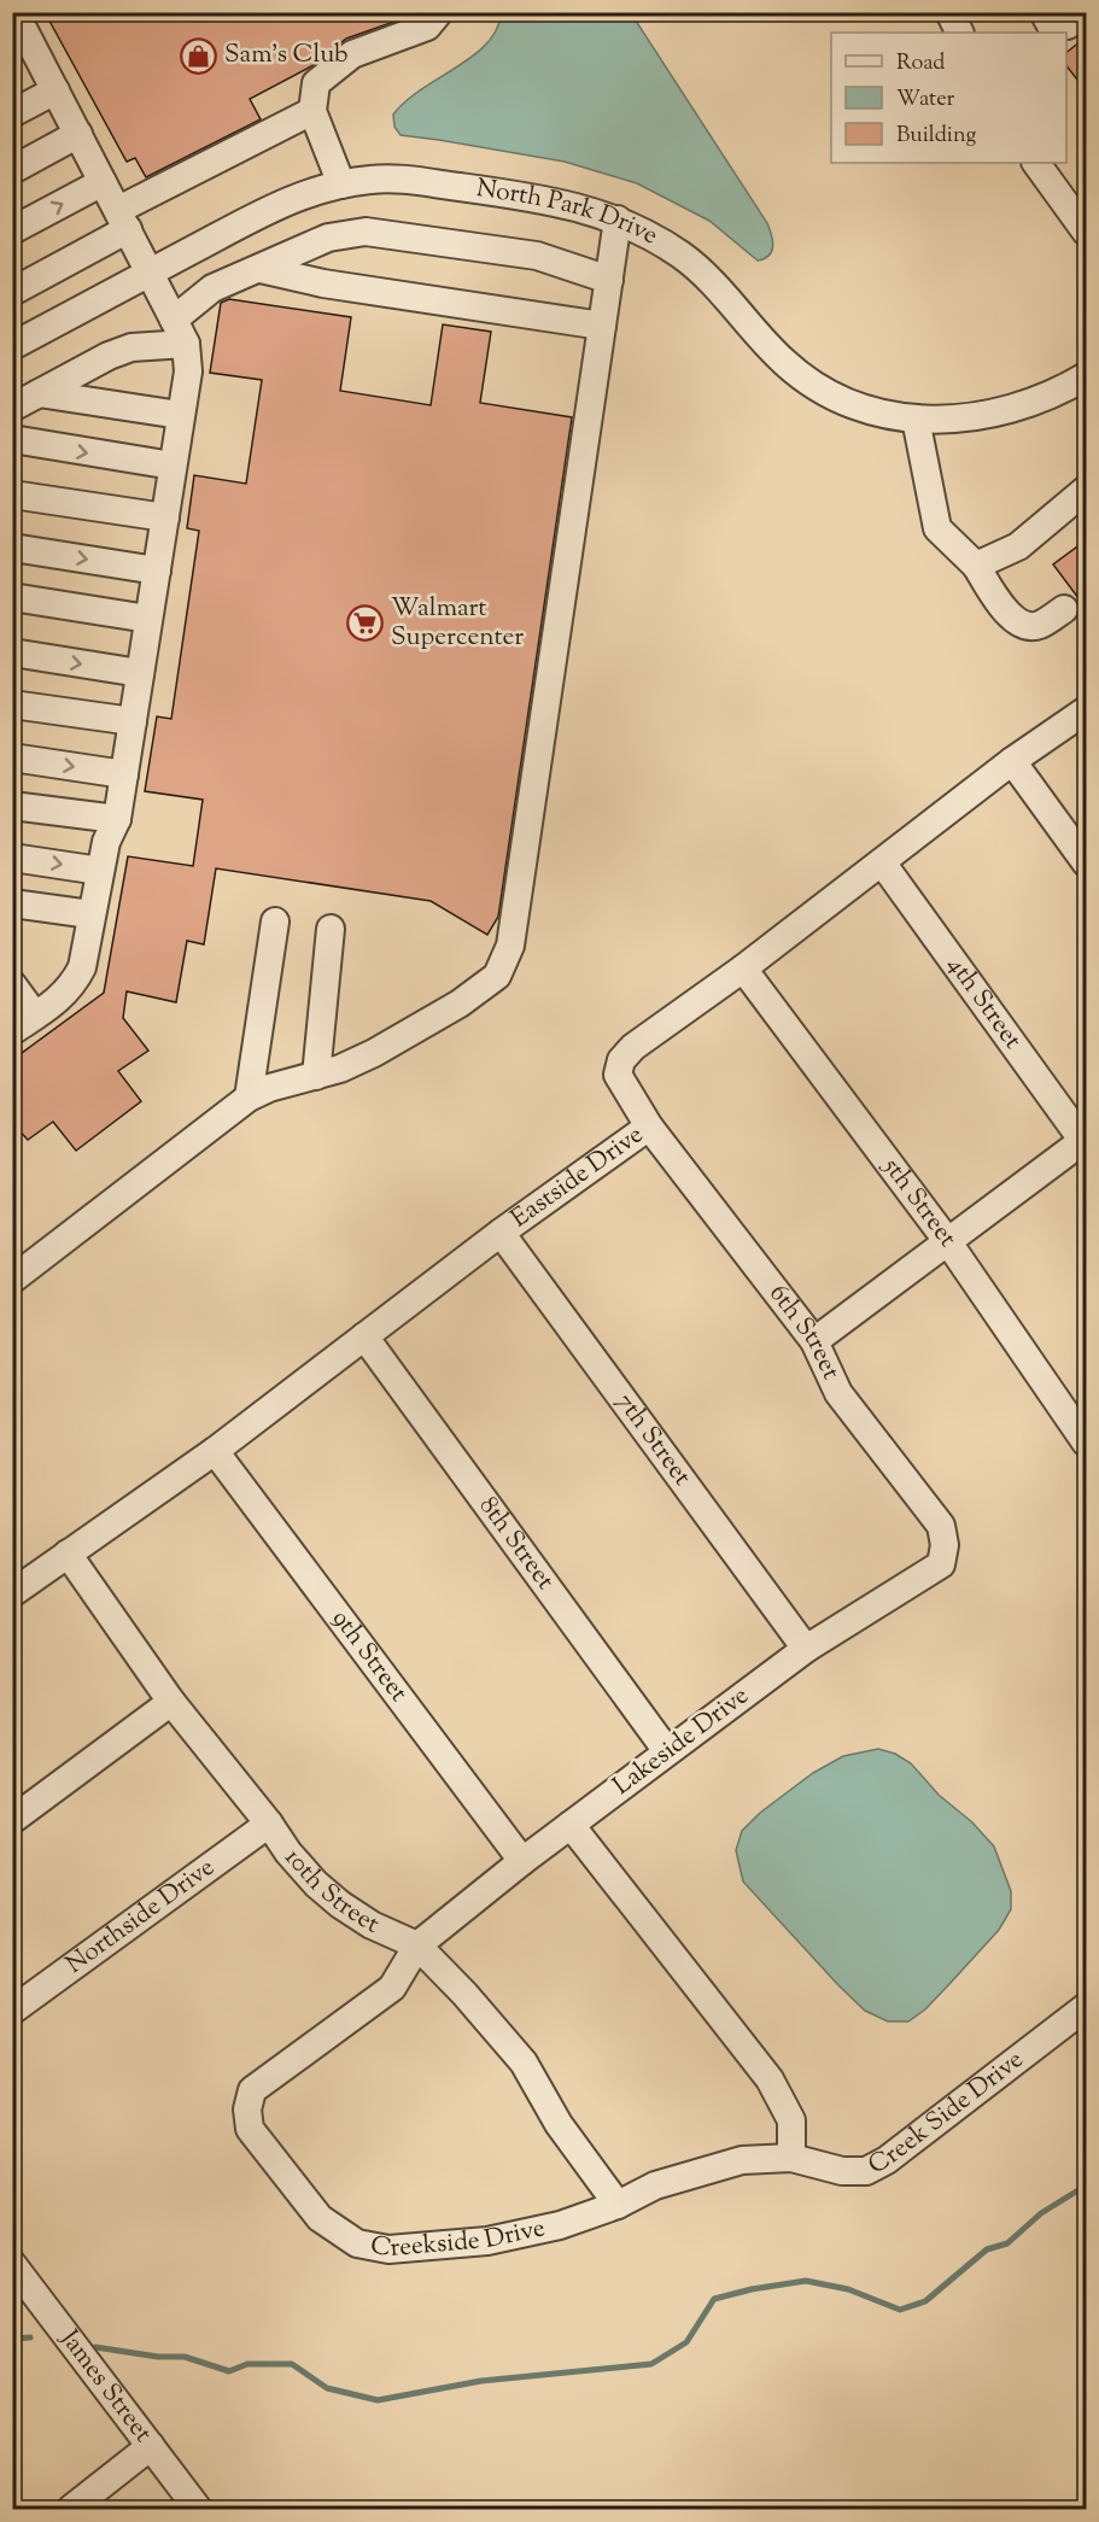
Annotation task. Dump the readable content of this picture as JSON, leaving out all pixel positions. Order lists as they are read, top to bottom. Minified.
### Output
{"streets":{"street":["North Park Drive","4th Street","Eastside Drive","5th Street","6th Street","7th Street","8th Street","9th Street","Lakeside Drive","10th Street","Northside Drive","Creek Side Drive","Creekside Drive","James Street"]},"crossings":[["4th Street","Eastside Drive"],["Eastside Drive","5th Street"],["Eastside Drive","6th Street"],["Eastside Drive","7th Street"],["Eastside Drive","8th Street"],["Eastside Drive","9th Street"],["Eastside Drive","10th Street"],["6th Street","Lakeside Drive"],["7th Street","Lakeside Drive"],["8th Street","Lakeside Drive"],["9th Street","Lakeside Drive"],["Lakeside Drive","10th Street"],["Lakeside Drive","Creekside Drive"],["10th Street","Northside Drive"],["10th Street","Creekside Drive"],["Creek Side Drive","Creekside Drive"]],"places":{"shop":["Sam's Club"],"supermarket":["Walmart Supercenter"]},"legend":["Road","Water","Building"]}
